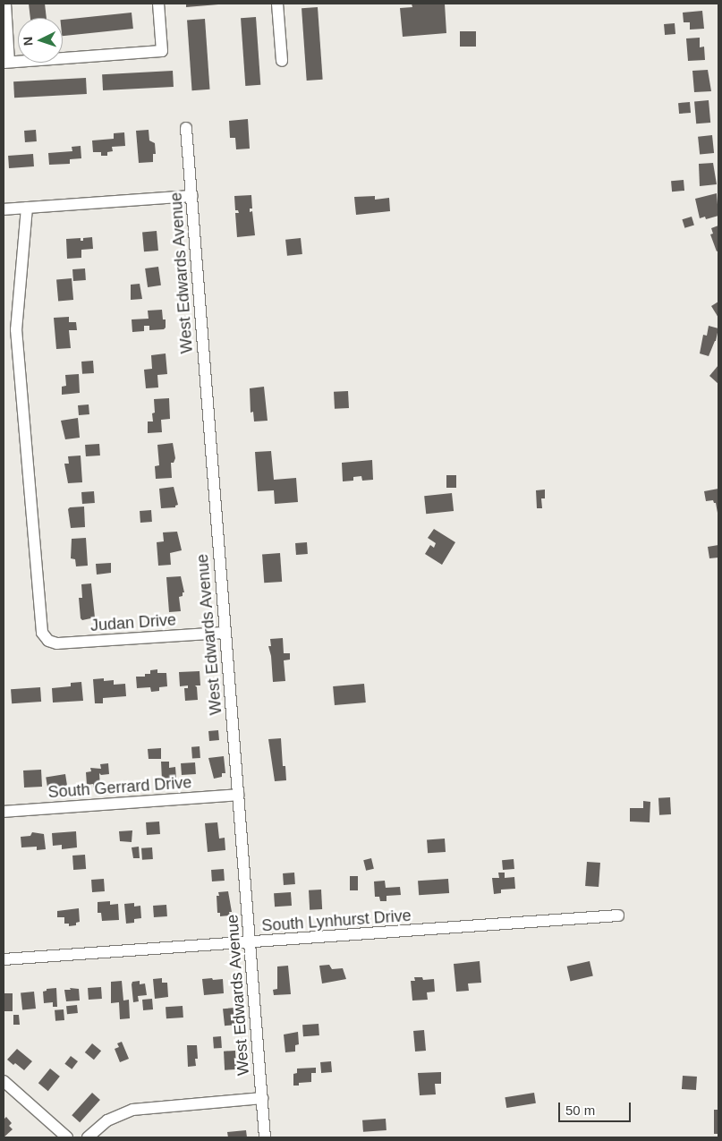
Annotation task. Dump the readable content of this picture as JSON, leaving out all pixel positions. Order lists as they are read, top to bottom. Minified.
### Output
{"streets":{"street":["West Edwards Avenue","Judan Drive","South Gerrard Drive","South Lynhurst Drive"]},"crossings":[["West Edwards Avenue","Judan Drive"],["West Edwards Avenue","South Gerrard Drive"],["West Edwards Avenue","South Lynhurst Drive"]],"scale_bar":"50 m","north":"left"}
